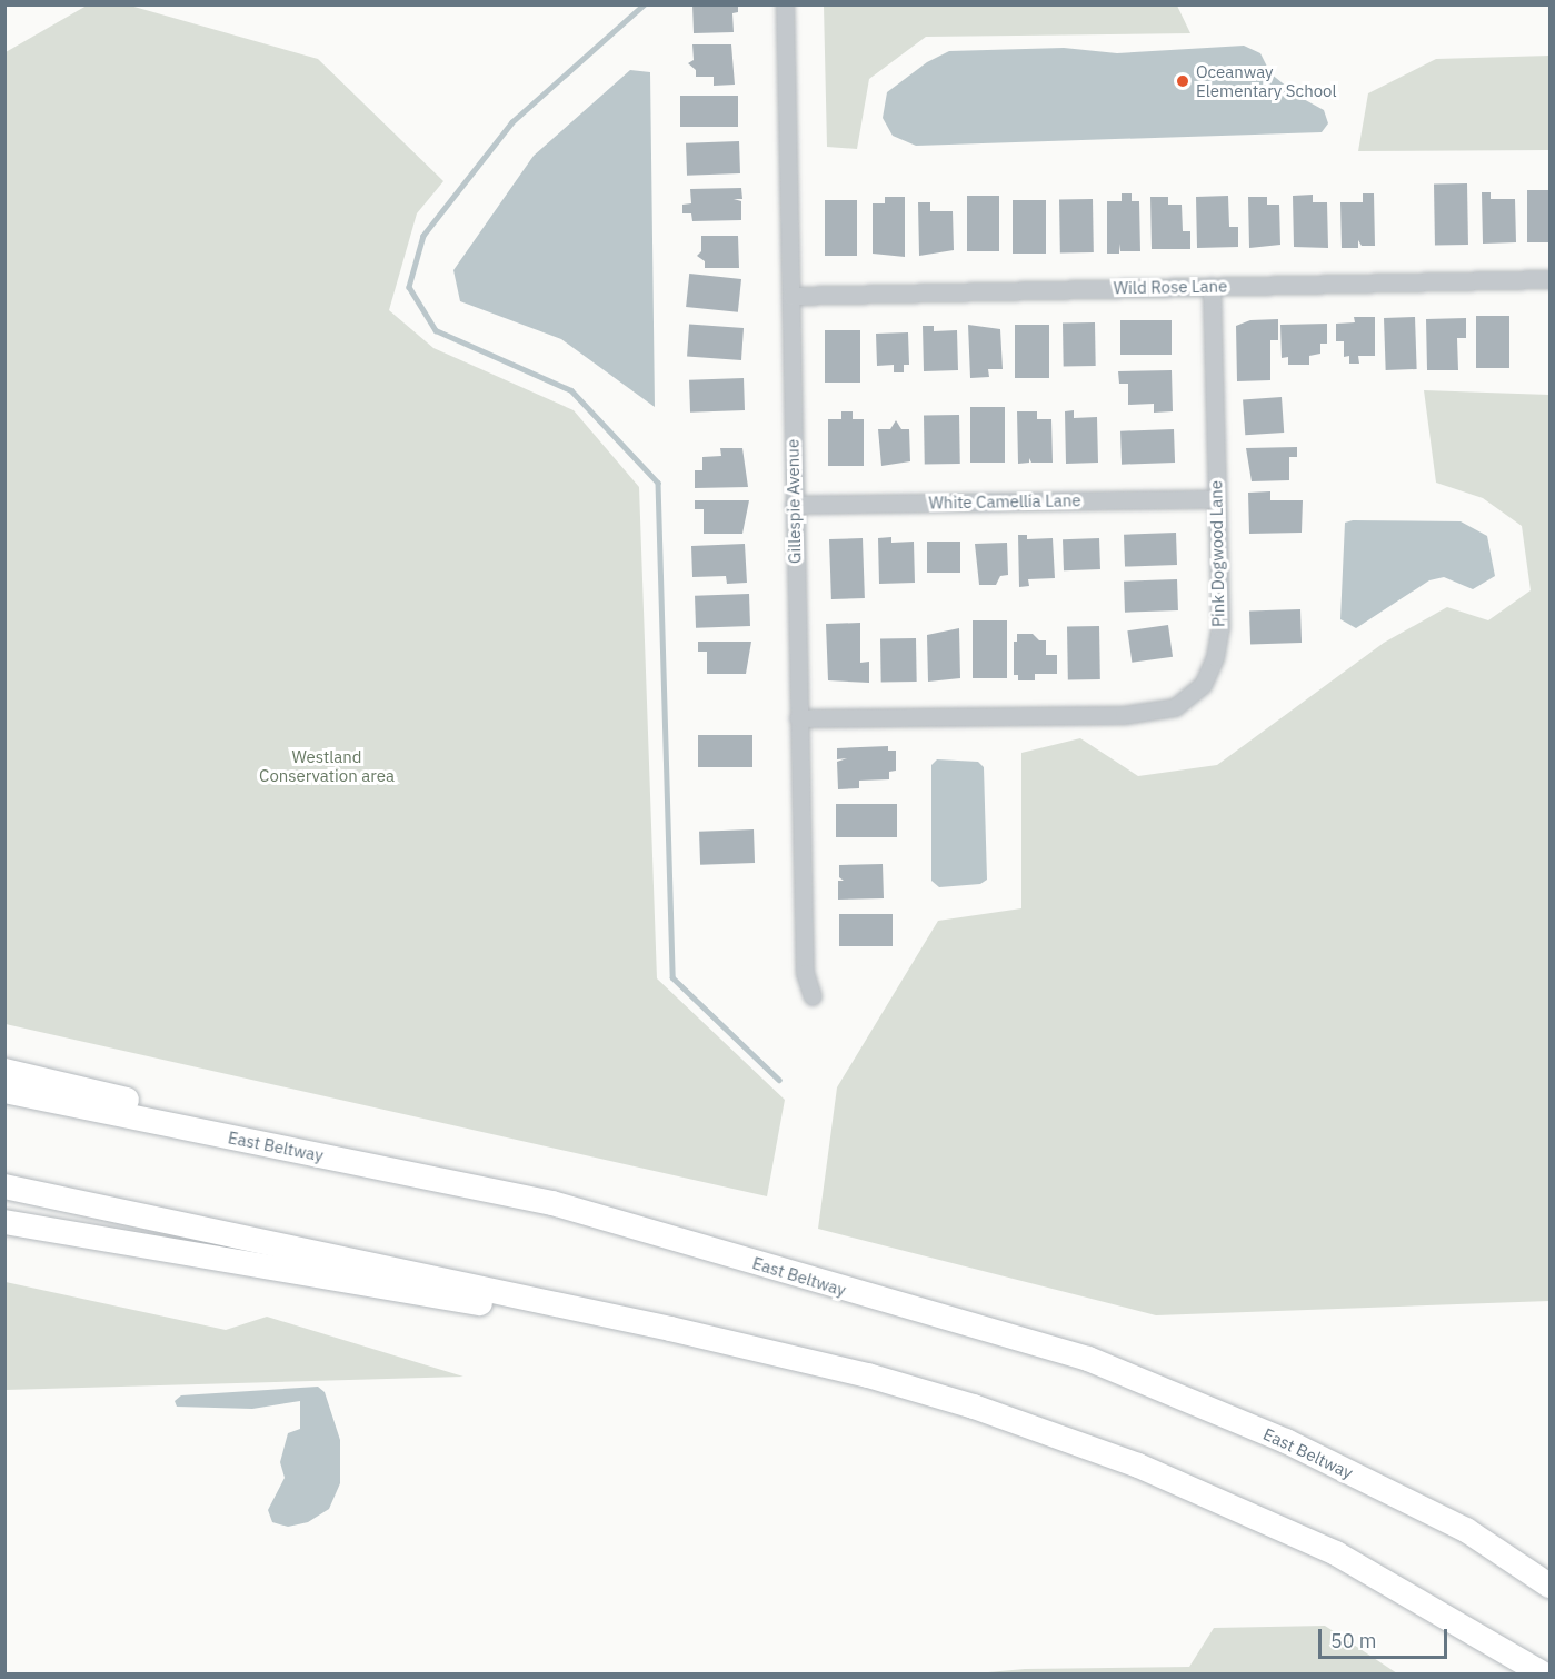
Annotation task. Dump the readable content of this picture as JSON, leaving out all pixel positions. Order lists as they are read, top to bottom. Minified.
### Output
{"streets":{"highway":["East Beltway"],"street":["Wild Rose Lane","Gillespie Avenue","White Camellia Lane","Pink Dogwood Lane"]},"crossings":[["Wild Rose Lane","Gillespie Avenue"],["Wild Rose Lane","Pink Dogwood Lane"],["Gillespie Avenue","White Camellia Lane"],["Gillespie Avenue","Pink Dogwood Lane"],["White Camellia Lane","Pink Dogwood Lane"]],"parks":["Westland Conservation area"],"places":["Oceanway Elementary School"],"scale_bar":"50 m"}
